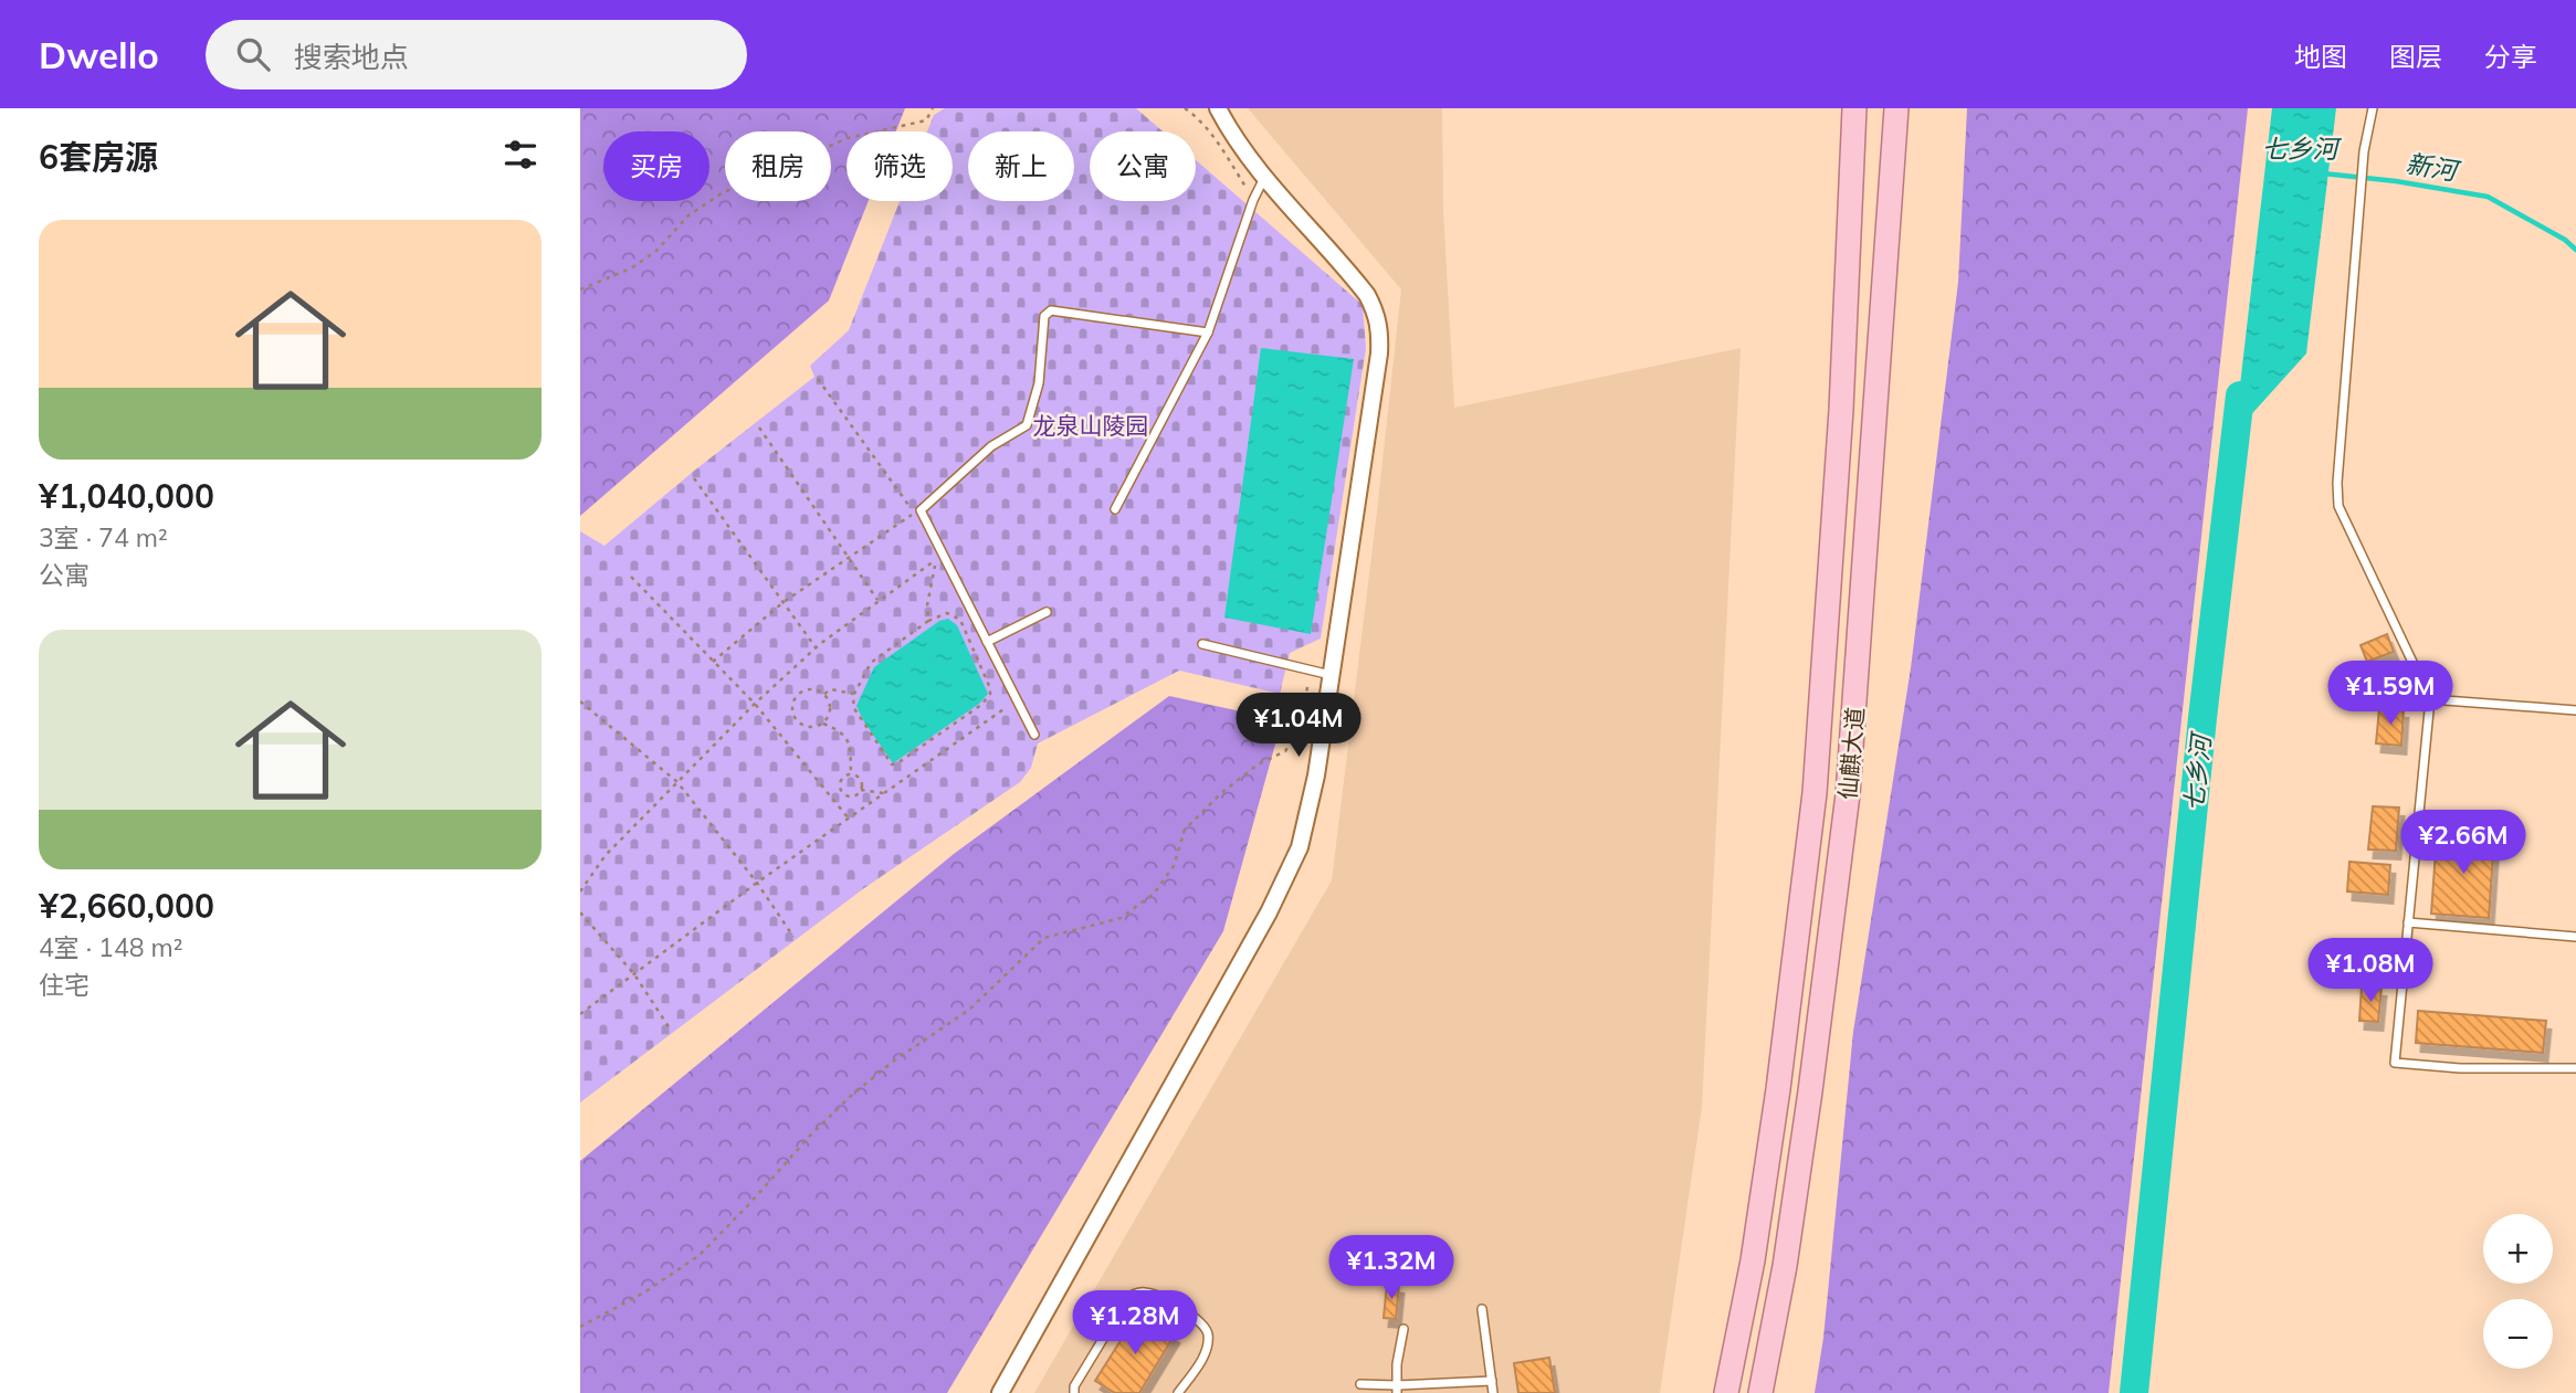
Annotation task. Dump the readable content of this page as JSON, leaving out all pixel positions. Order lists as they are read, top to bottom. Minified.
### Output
{"streets":{"main road":["仙麒大道"]},"water":["七乡河","新河"],"parks":["龙泉山陵园"],"page":{"header":"Dwello","search":"搜索地点","nav":["地图","图层","分享"],"heading":"6套房源","chip":["买房","租房","筛选","新上","公寓"],"list":[{"name":"¥1,040,000","note":"3室 · 74 m² · 公寓"},{"name":"¥2,660,000","note":"4室 · 148 m² · 住宅"}],"price":["¥1.59M","¥1.04M","¥2.66M","¥1.08M","¥1.32M","¥1.28M"],"map_buttons":["+","−"]}}
